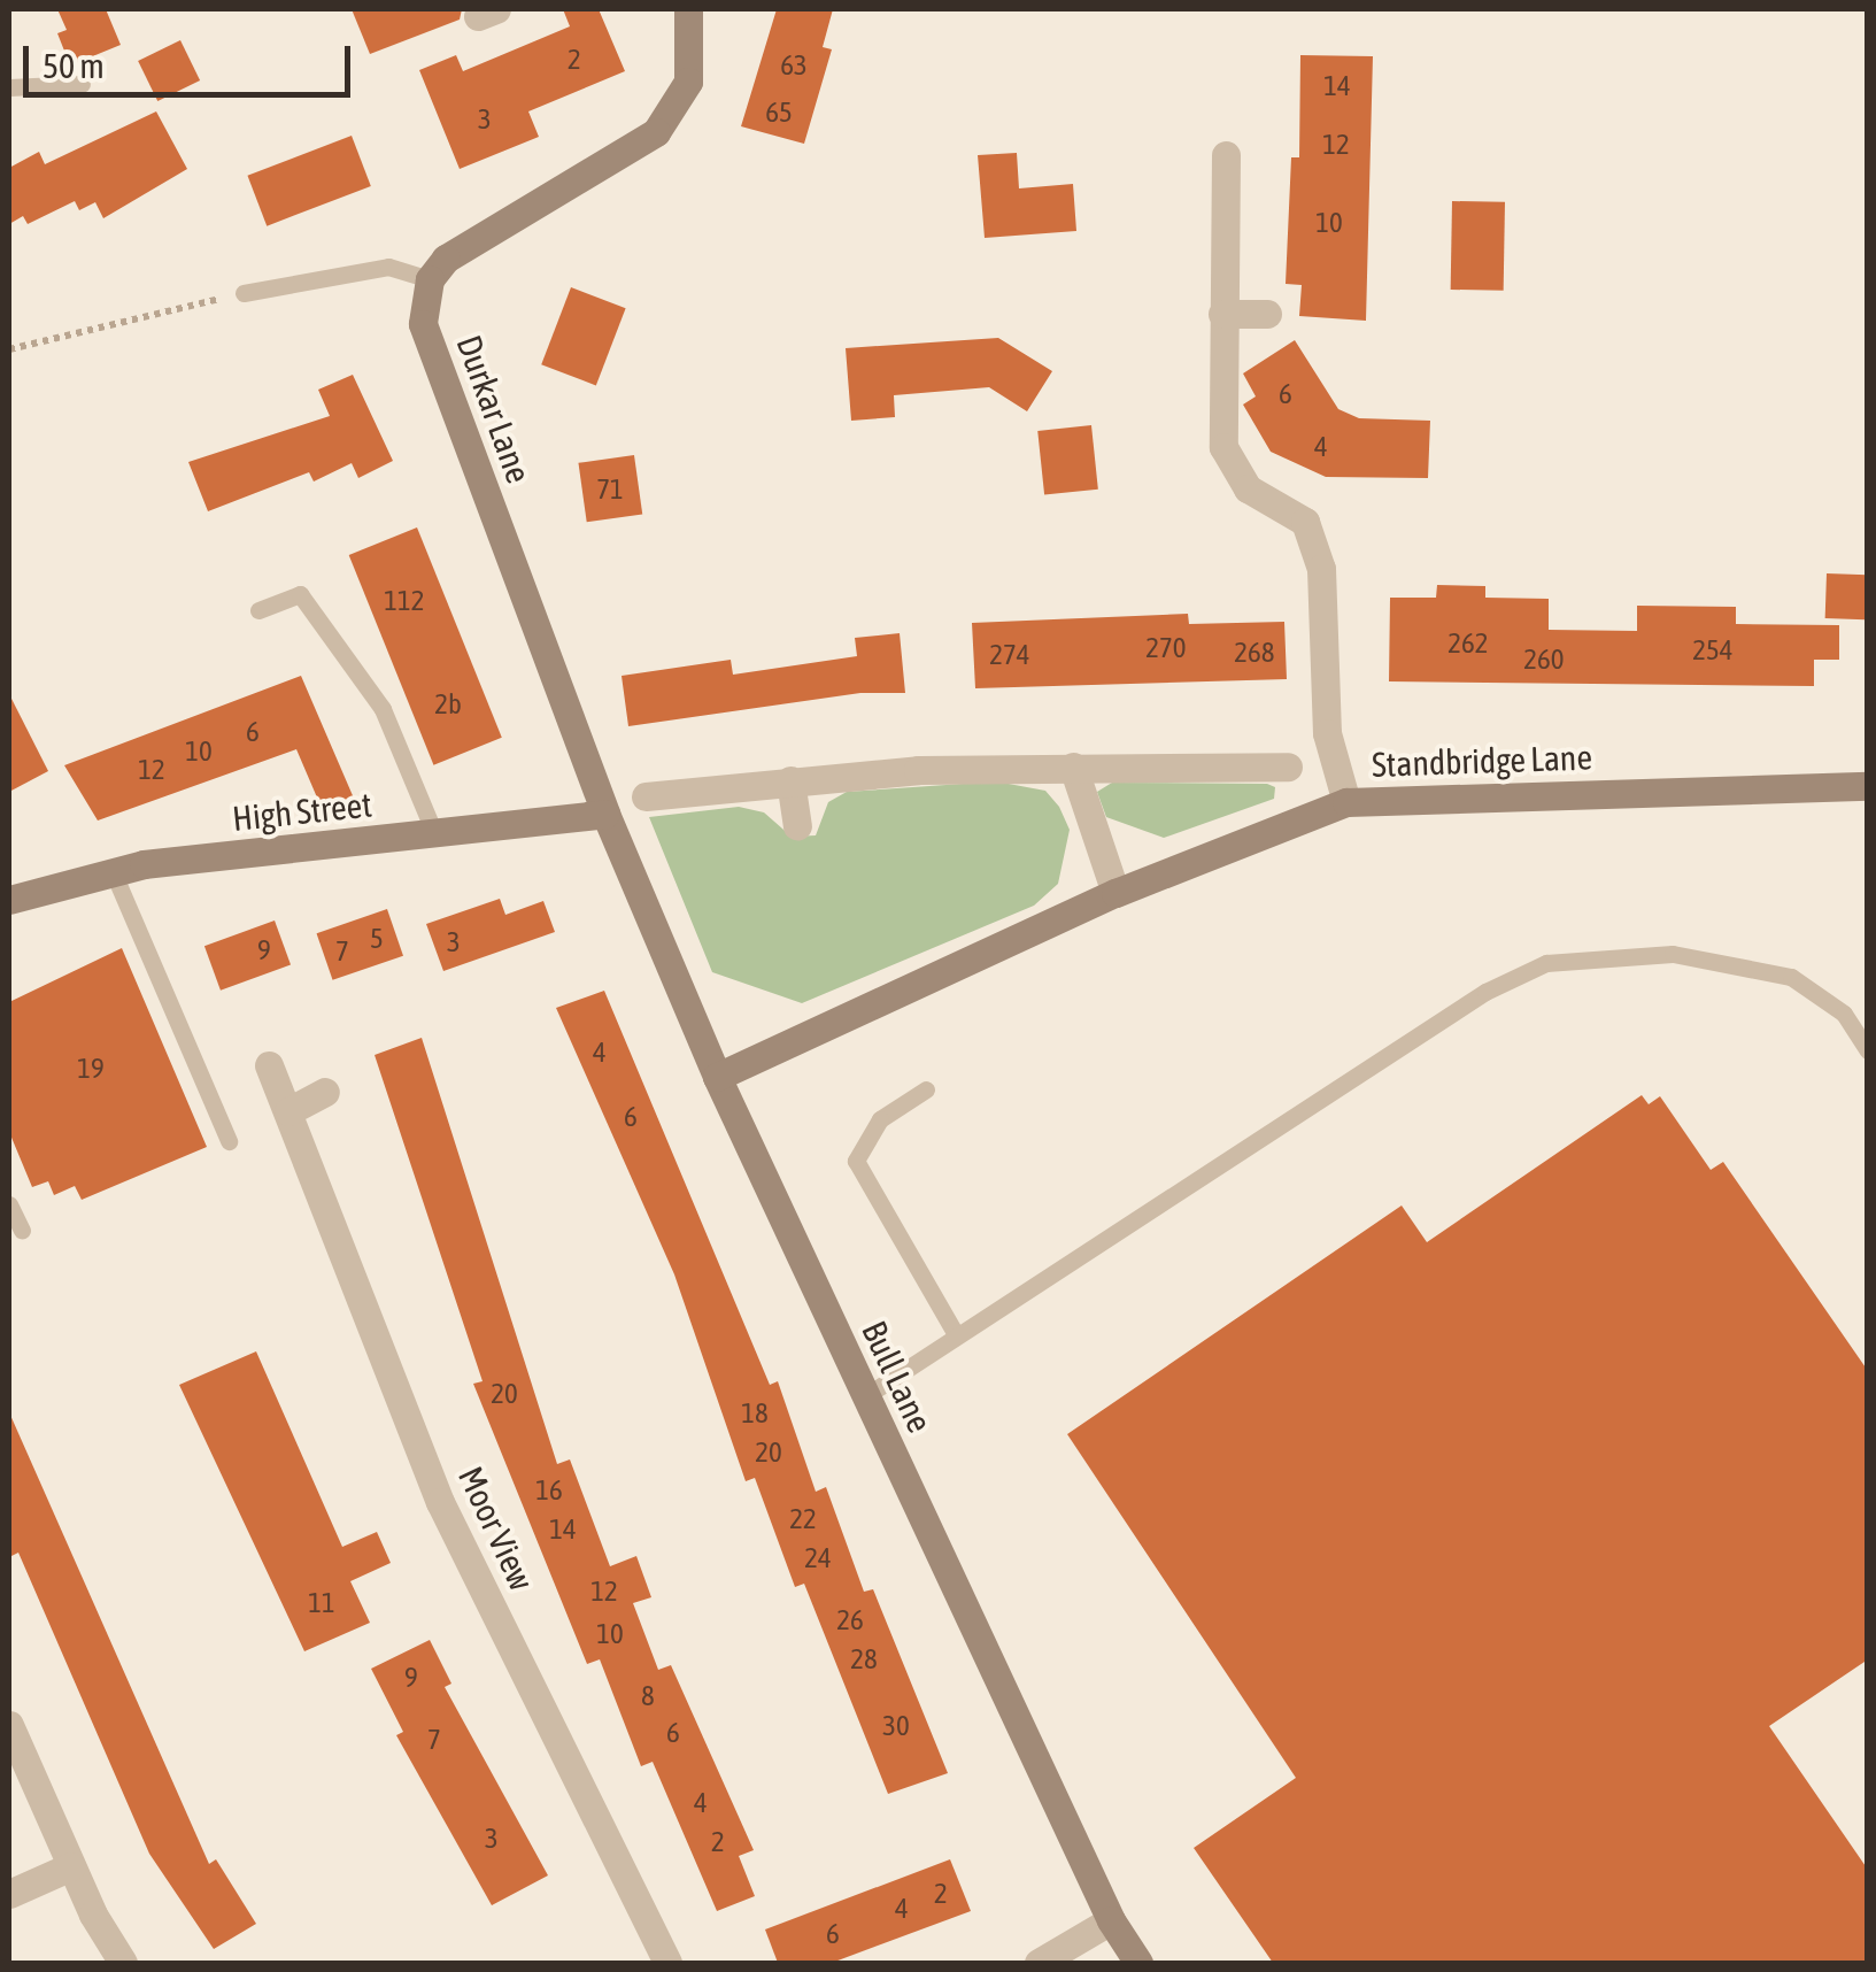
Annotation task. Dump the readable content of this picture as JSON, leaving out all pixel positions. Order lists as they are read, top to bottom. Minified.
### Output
{"streets":{"street":["Durkar Lane","Standbridge Lane","High Street","Bull Lane","Moor View"]},"crossings":[["Durkar Lane","High Street"],["Durkar Lane","Bull Lane"],["Standbridge Lane","Bull Lane"],["High Street","Bull Lane"]],"house_numbers":["2","63","14","65","3","12","10","6","4","71","112","262","270","254","268","274","260","2b","6","10","12","5","3","9","7","4","19","6","20","18","20","16","22","14","24","12","11","26","10","28","9","8","30","6","7","4","3","2","2","4","6"],"scale_bar":"50 m"}
